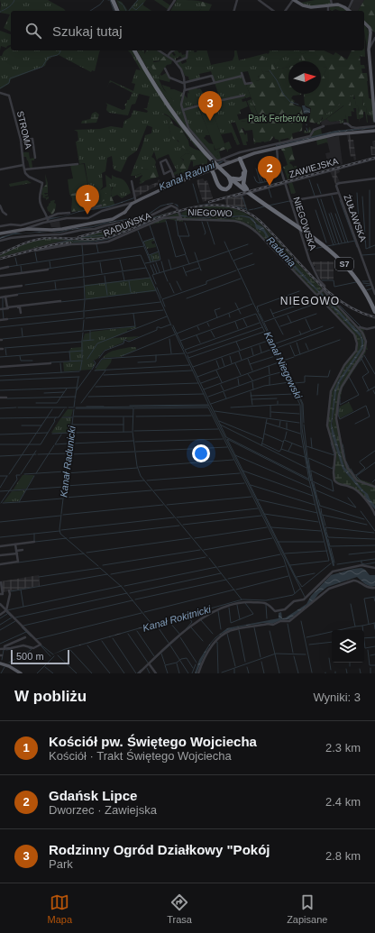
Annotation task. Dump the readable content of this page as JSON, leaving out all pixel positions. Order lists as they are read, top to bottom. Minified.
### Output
{"streets":{"highway":["S7"],"street":["STROMA","ZAWIEJSKA","NIEGOWO","ŻUŁAWSKA","NIEGOWSKA","RADUŃSKA"]},"crossings":[["ZAWIEJSKA","NIEGOWSKA"],["NIEGOWO","RADUŃSKA"]],"districts":["NIEGOWO"],"water":["Kanał Raduni","Radunia","Kanał Niegowski","Kanał Radunicki","Kanał Rokitnicki"],"parks":["Park Ferberów"],"scale_bar":"500 m","north":"right","page":{"search":"Szukaj tutaj","pins":["3","2","1"],"scale":"500 m","heading":["W pobliżu","Wyniki: 3"],"list":[{"mark":"1","name":"Kościół pw. Świętego Wojciecha","note":"Kościół · Trakt Świętego Wojciecha","value":"2.3 km"},{"mark":"2","name":"Gdańsk Lipce","note":"Dworzec · Zawiejska","value":"2.4 km"},{"mark":"3","name":"Rodzinny Ogród Działkowy \"Pokój","note":"Park","value":"2.8 km"}],"nav":["Mapa","Trasa","Zapisane"]}}
